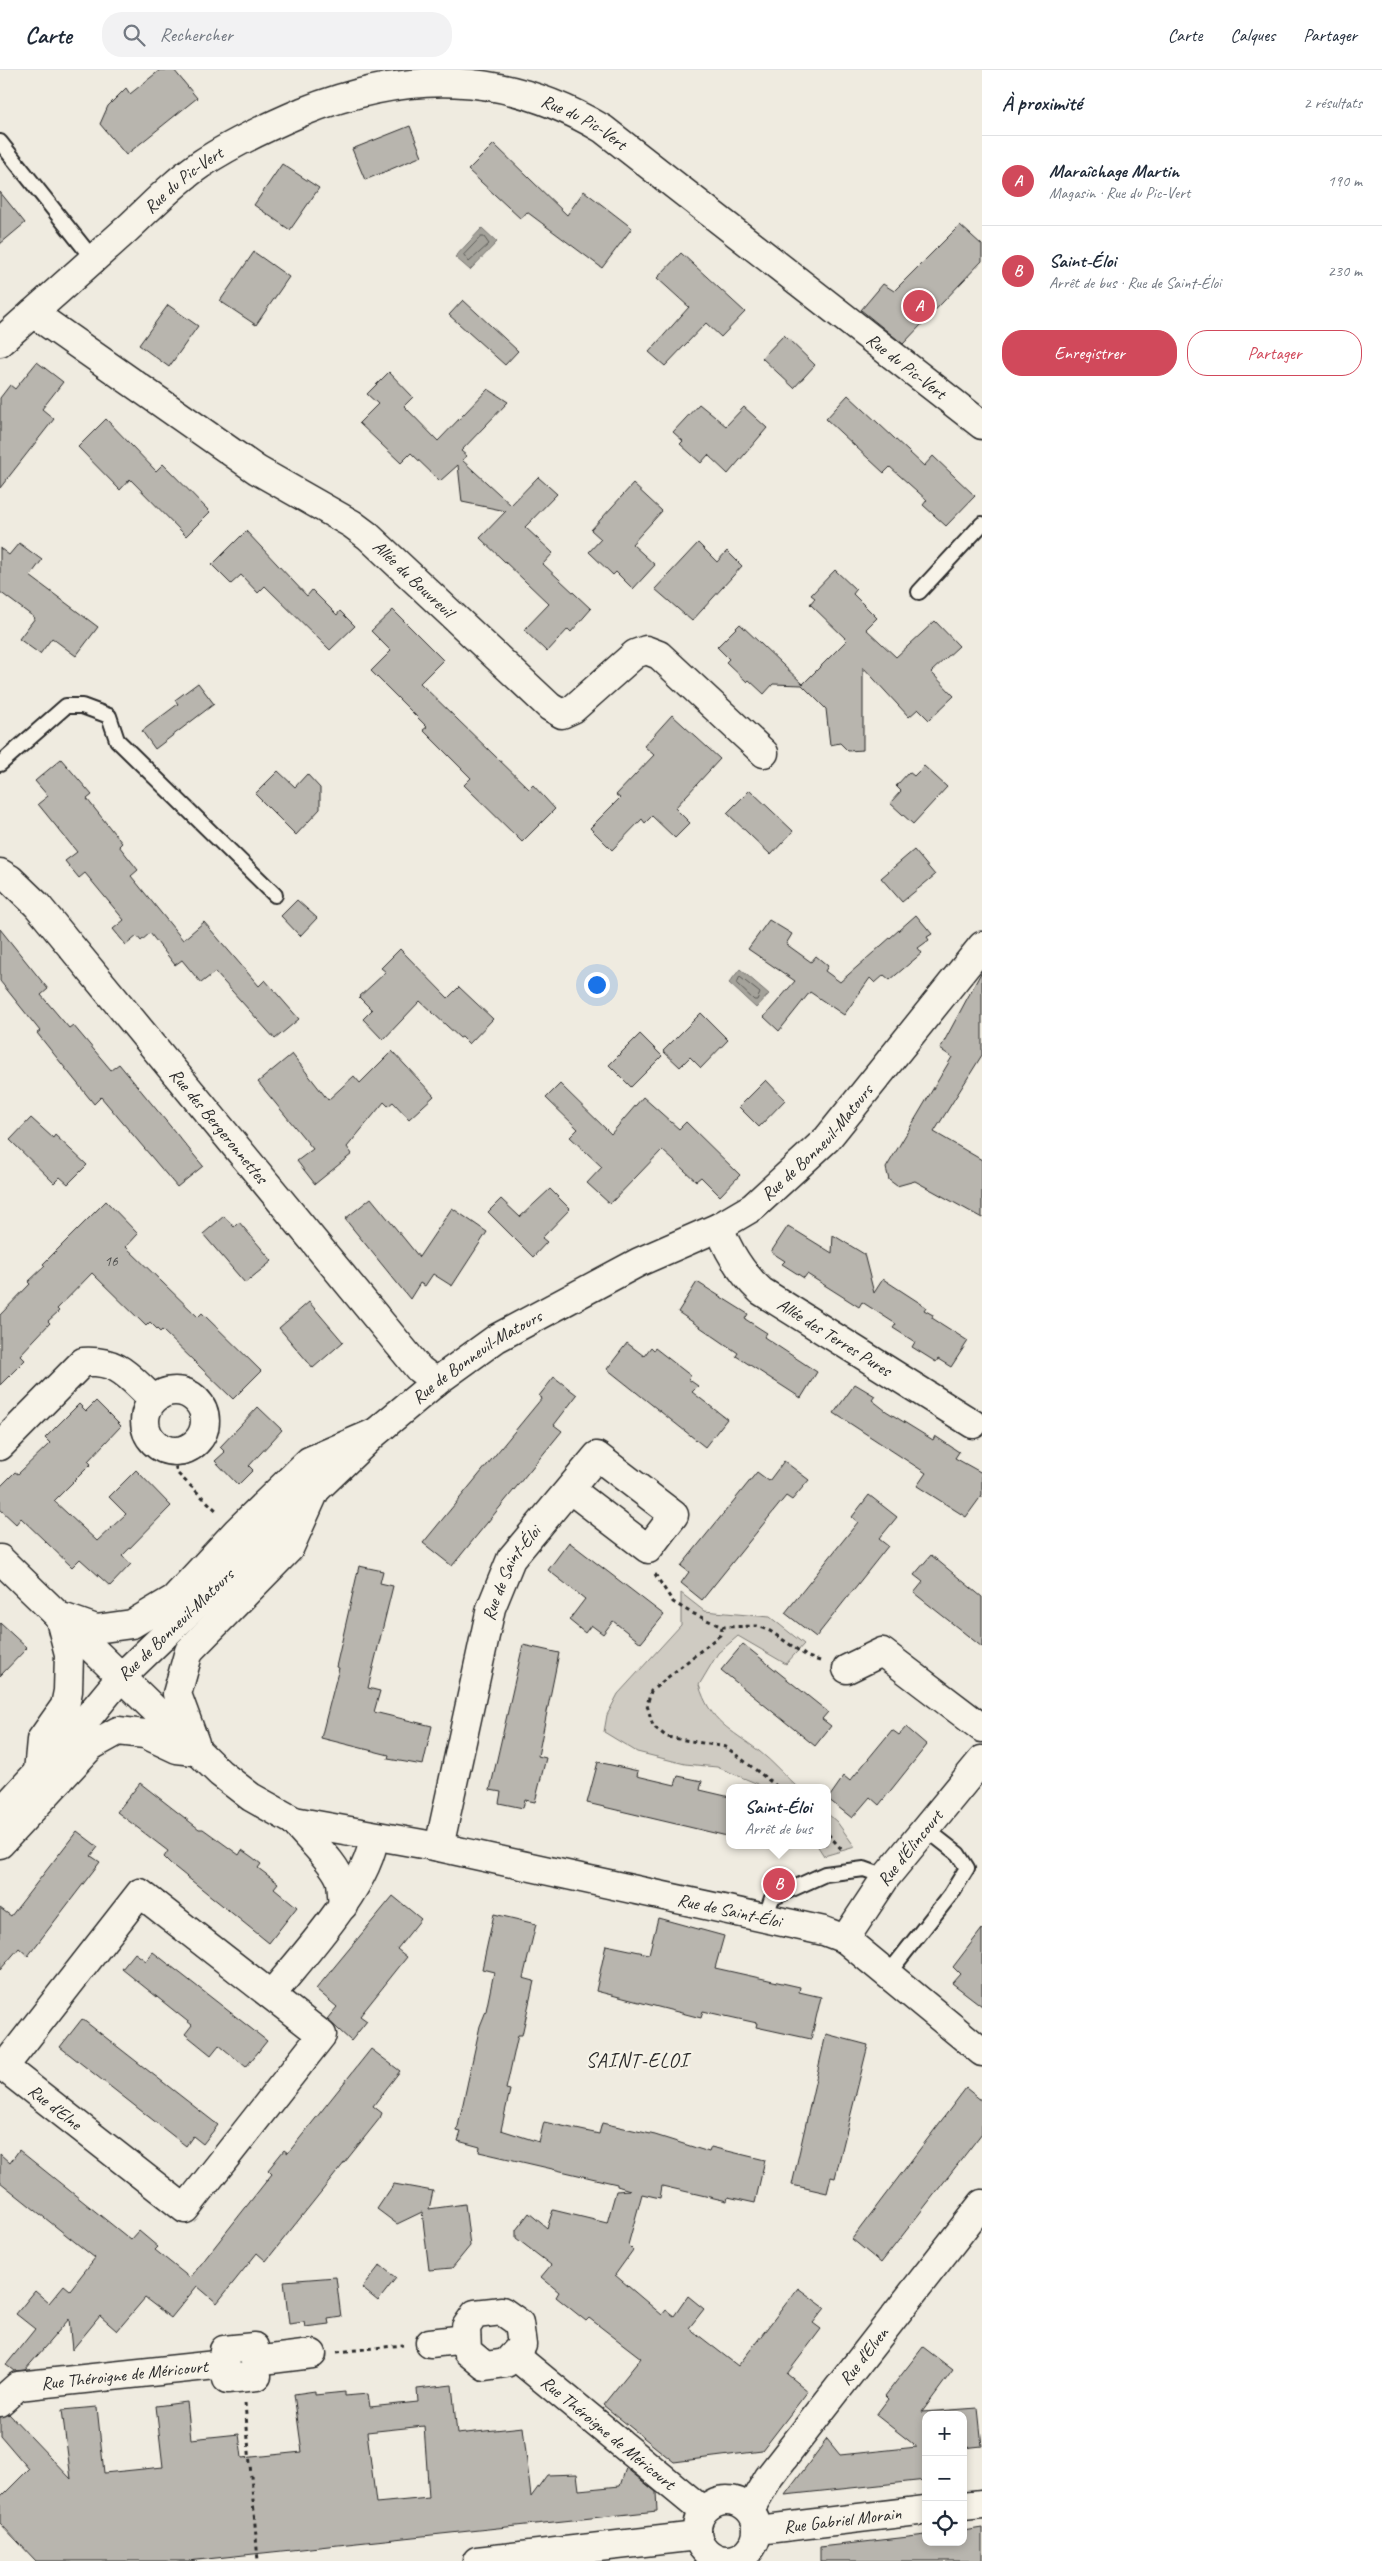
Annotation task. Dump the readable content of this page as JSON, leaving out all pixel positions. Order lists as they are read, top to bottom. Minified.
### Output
{"streets":{"street":["Rue du Pic-Vert","Allée du Bouvreuil","Rue des Bergeronnettes","Rue de Bonneuil-Matours","Allée des Terres Pures","Rue de Saint-Éloi","Rue d'Élincourt","Rue d'Elne","Rue d'Elven","Rue Théroigne de Méricourt","Rue Gabriel Morain"]},"crossings":[["Rue du Pic-Vert","Allée du Bouvreuil"],["Rue des Bergeronnettes","Rue de Bonneuil-Matours"],["Rue de Bonneuil-Matours","Allée des Terres Pures"],["Rue de Bonneuil-Matours","Rue de Saint-Éloi"],["Rue de Saint-Éloi","Rue d'Élincourt"],["Rue d'Elven","Rue Théroigne de Méricourt"],["Rue d'Elven","Rue Gabriel Morain"],["Rue Théroigne de Méricourt","Rue Gabriel Morain"]],"districts":["SAINT-ELOI"],"house_numbers":["16"],"page":{"header":"Carte","search":"Rechercher","nav":["Carte","Calques","Partager"],"heading":["À proximité","2 résultats"],"list":[{"mark":"A","name":"Maraîchage Martin","note":"Magasin · Rue du Pic-Vert","value":"190 m"},{"mark":"B","name":"Saint-Éloi","note":"Arrêt de bus · Rue de Saint-Éloi","value":"230 m"}],"pins":["A","B"],"buttons":["Enregistrer","Partager"],"popup":["Saint-Éloi","Arrêt de bus"],"map_buttons":["+","−"]}}
